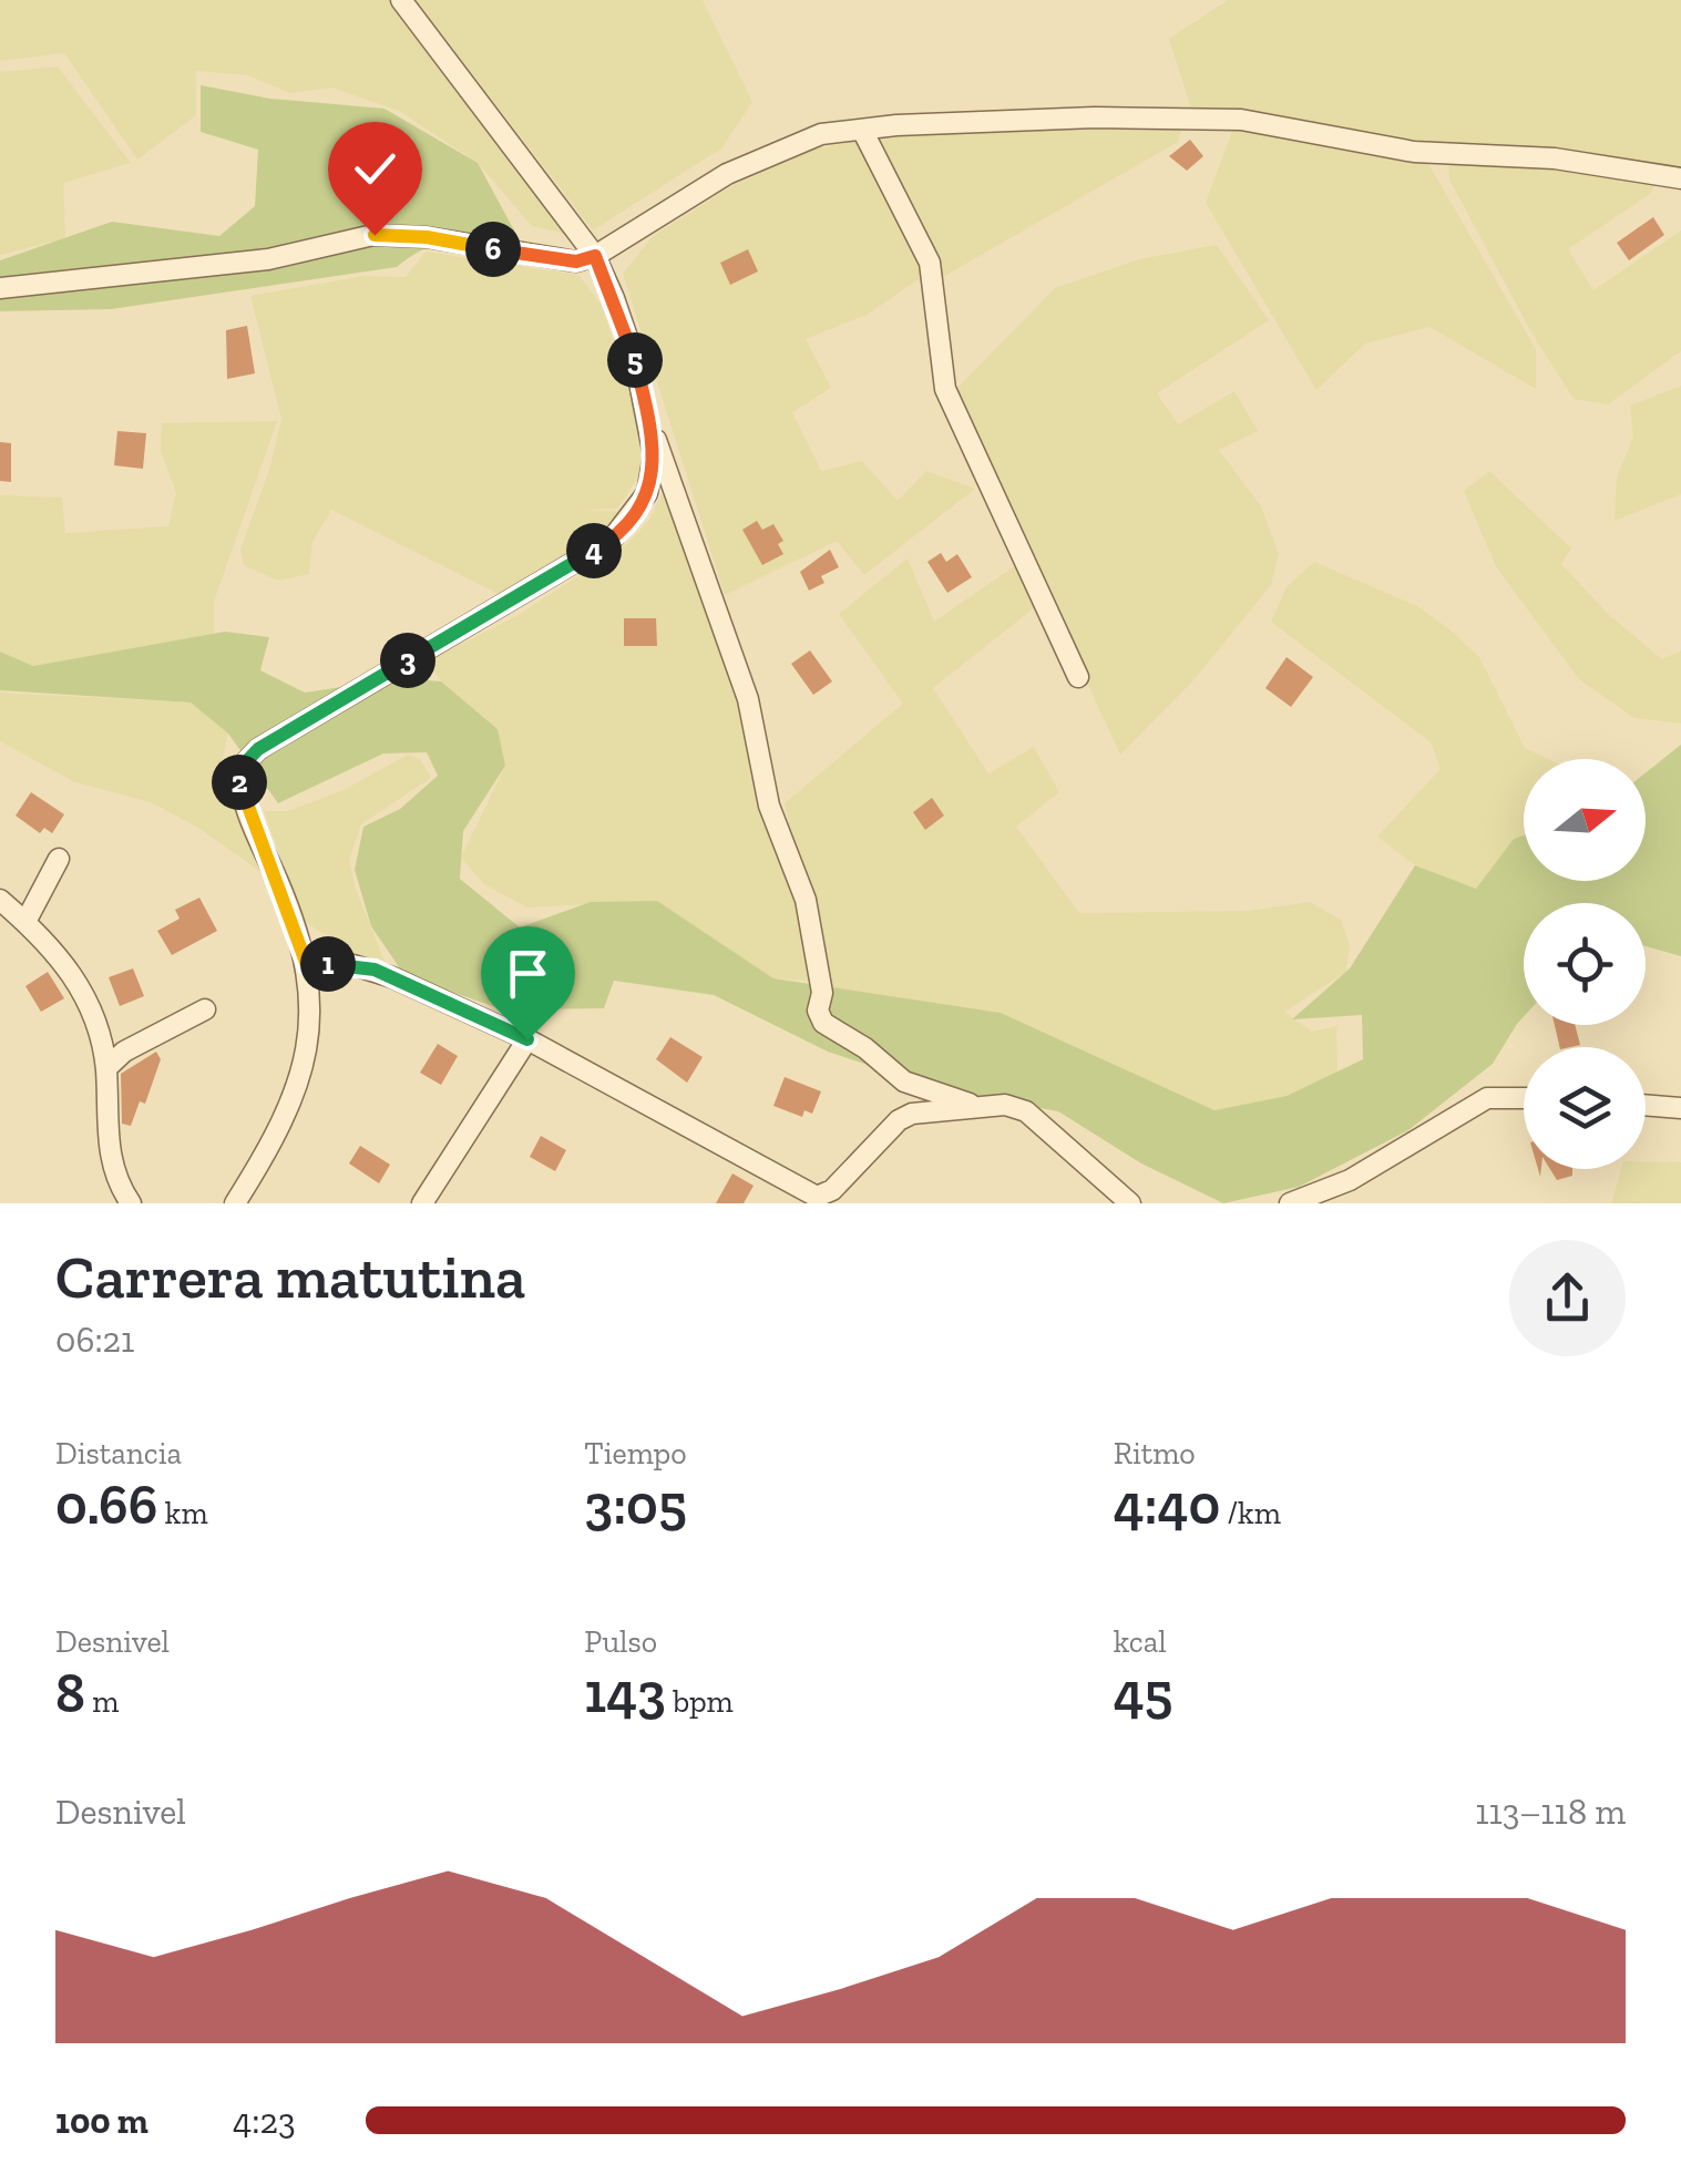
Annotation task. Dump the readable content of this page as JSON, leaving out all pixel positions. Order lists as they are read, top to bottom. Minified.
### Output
{"north":"right","page":{"pins":["6","5","4","3","2","1"],"heading":["Carrera matutina","06:21"],"stats":[["Distancia","0.66 km"],["Tiempo","3:05"],["Ritmo","4:40 /km"],["Desnivel","8 m"],["Pulso","143 bpm"],["kcal","45"]],"chart":["Desnivel","113–118 m"],"list":[{"name":"100 m","note":"4:23"}]}}
